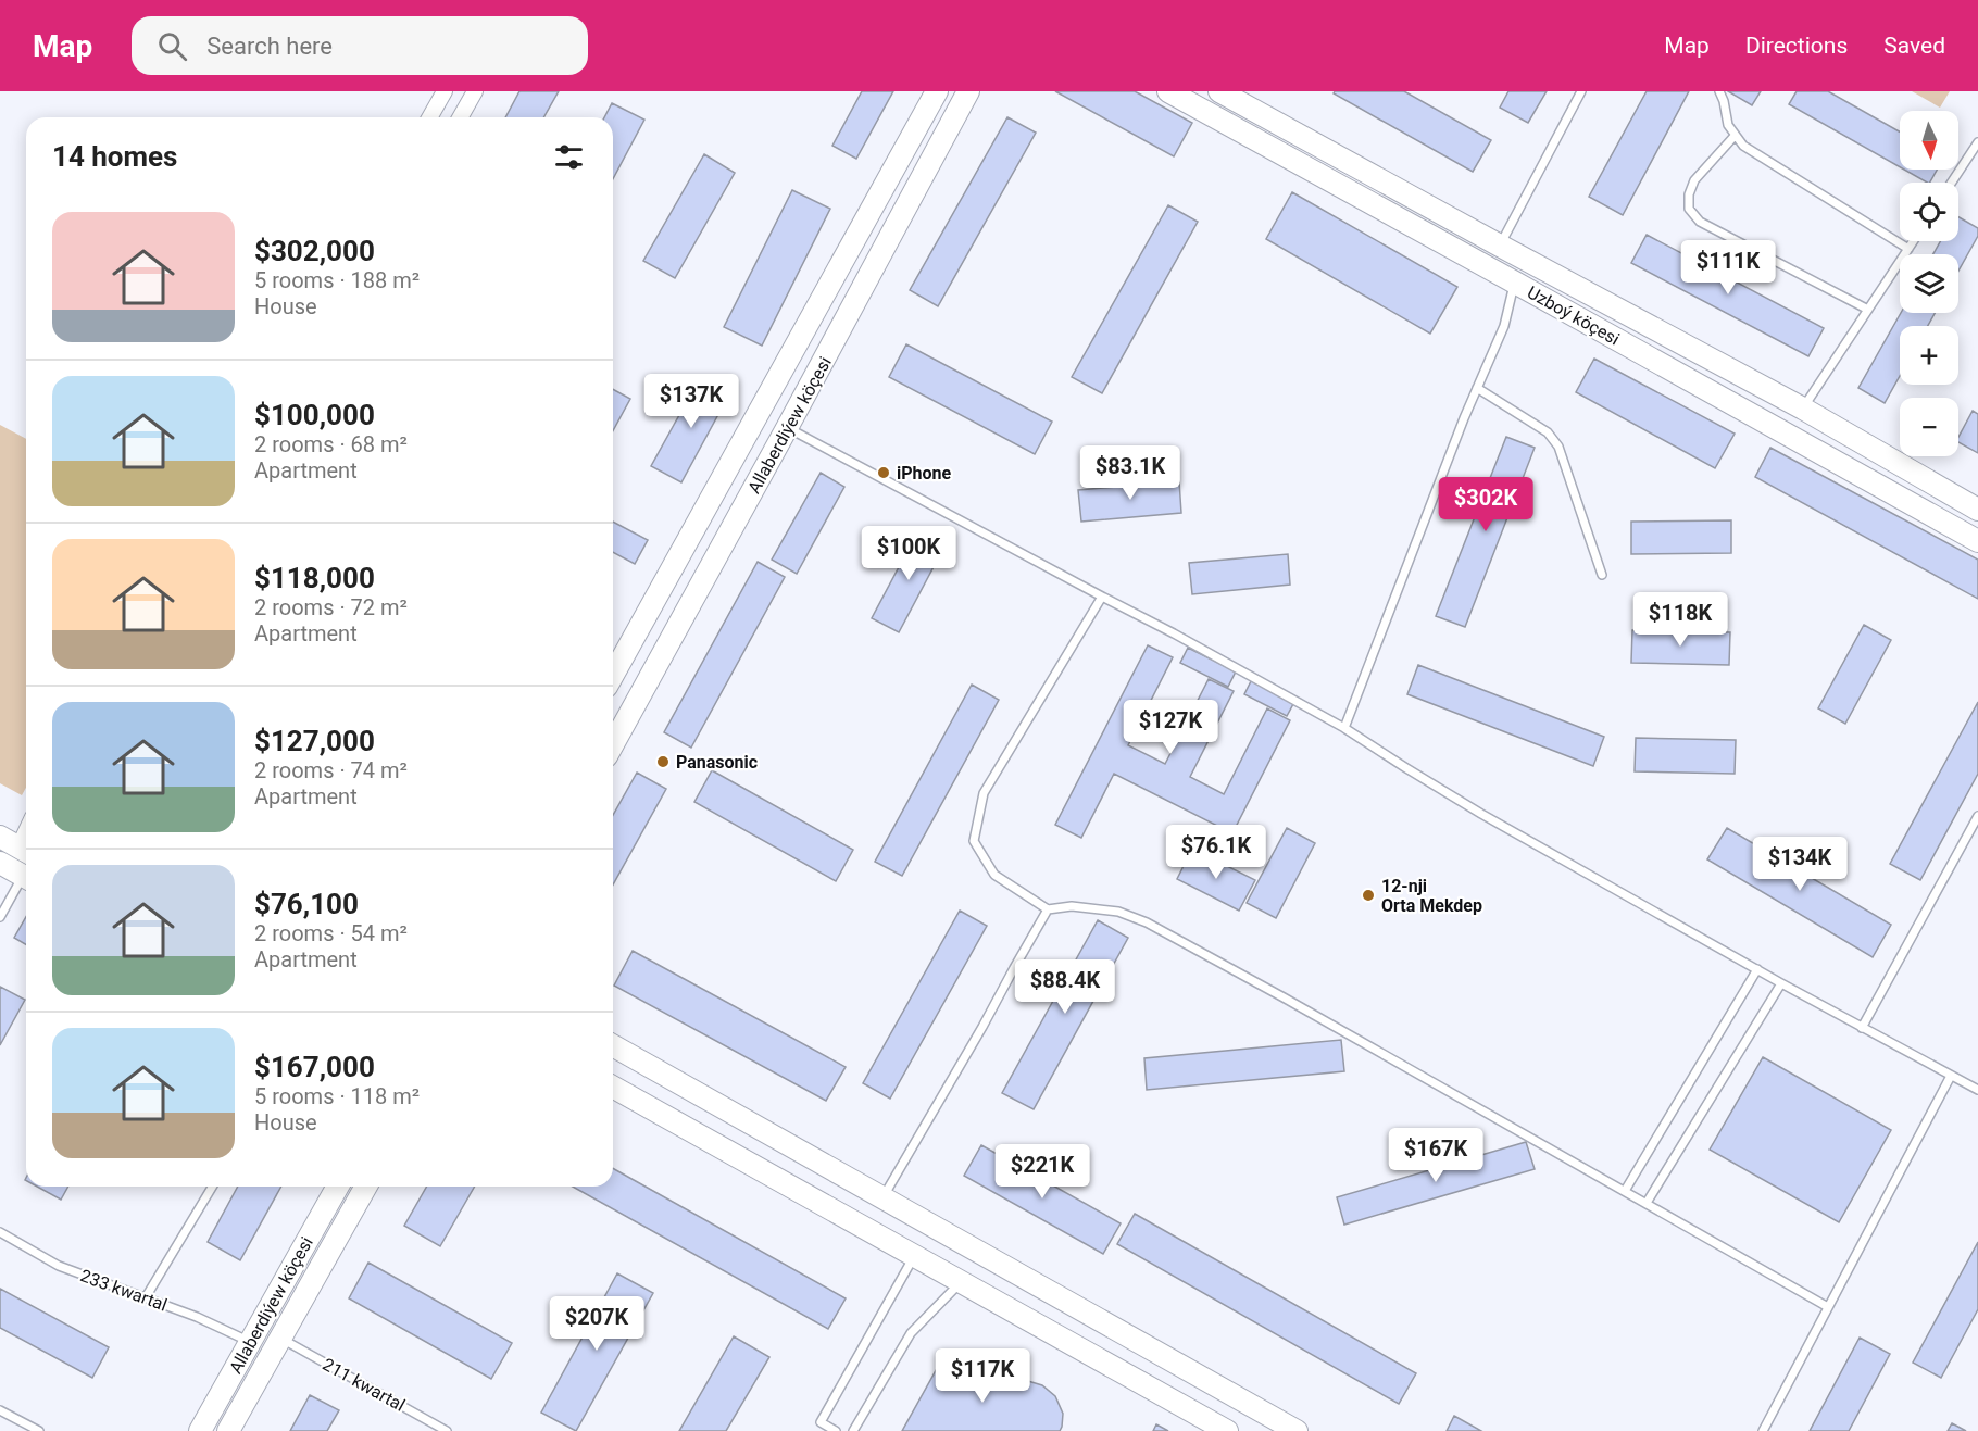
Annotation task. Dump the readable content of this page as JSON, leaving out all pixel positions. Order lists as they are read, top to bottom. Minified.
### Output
{"streets":{"street":["Uzboý köçesi","Allaberdiýew köçesi"],"lane":["233 kwartal","211 kwartal"]},"crossings":[["Allaberdiýew köçesi","233 kwartal"],["Allaberdiýew köçesi","211 kwartal"]],"places":["iPhone","Panasonic","12-nji Orta Mekdep"],"north":"bottom","page":{"header":"Map","search":"Search here","nav":["Map","Directions","Saved"],"map_buttons":["+","−"],"heading":"14 homes","list":[{"name":"$302,000","note":"5 rooms · 188 m² · House"},{"name":"$100,000","note":"2 rooms · 68 m² · Apartment"},{"name":"$118,000","note":"2 rooms · 72 m² · Apartment"},{"name":"$127,000","note":"2 rooms · 74 m² · Apartment"},{"name":"$76,100","note":"2 rooms · 54 m² · Apartment"},{"name":"$167,000","note":"5 rooms · 118 m² · House"}],"price":["$111K","$137K","$83.1K","$302K","$100K","$118K","$127K","$76.1K","$134K","$88.4K","$167K","$221K","$207K","$117K"]}}
